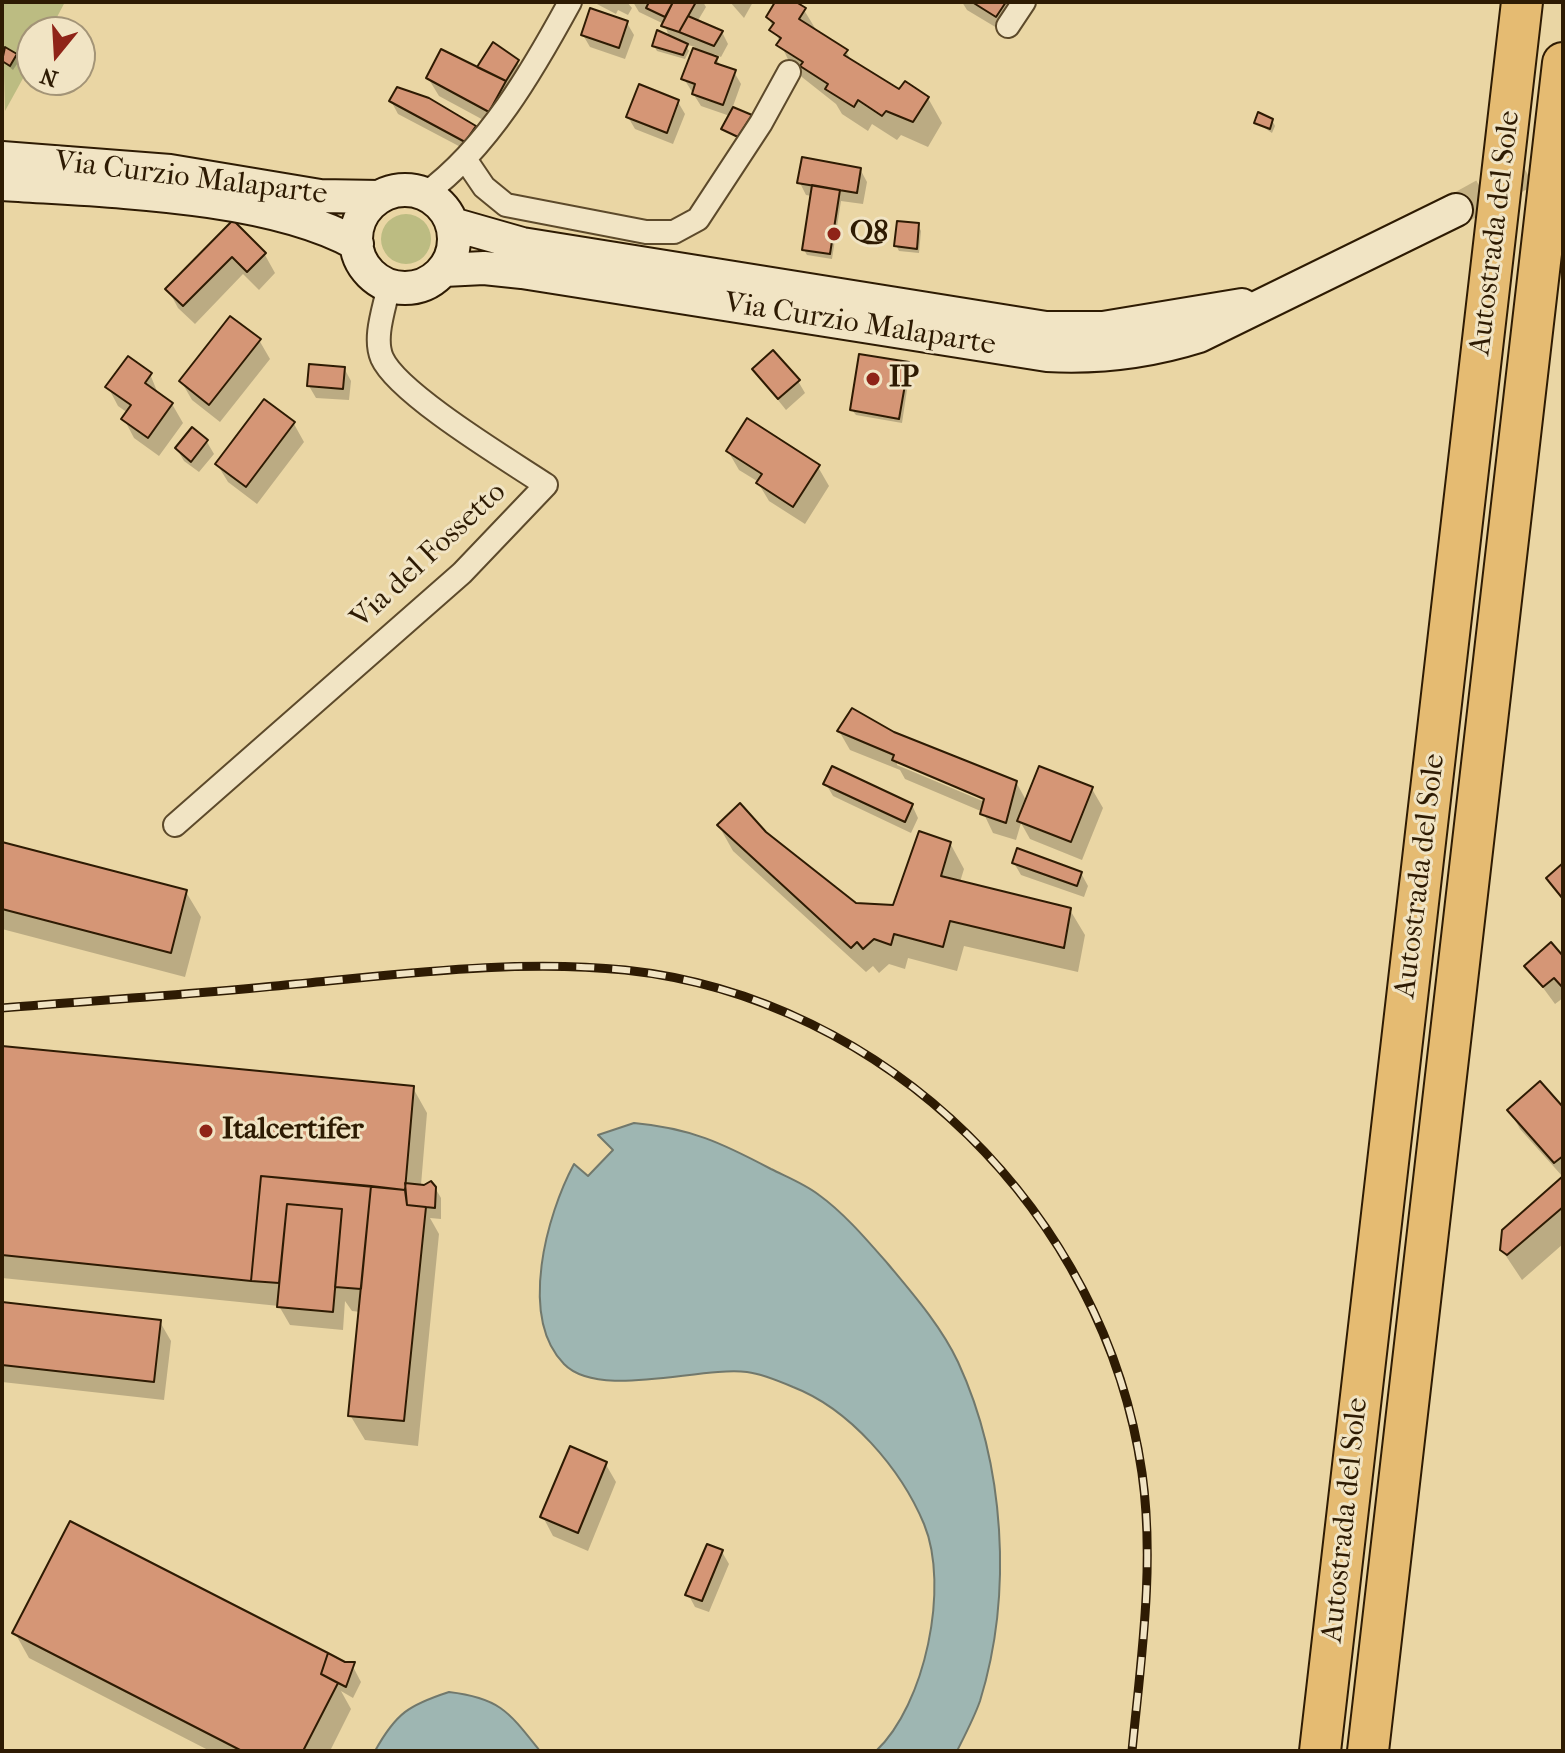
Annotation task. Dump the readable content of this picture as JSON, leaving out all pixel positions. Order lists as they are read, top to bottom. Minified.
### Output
{"streets":{"highway":["Autostrada del Sole"],"street":["Via Curzio Malaparte","Via del Fossetto"]},"crossings":[["Via Curzio Malaparte","Via del Fossetto"]],"places":["Q8","IP","Italcertifer"],"north":"bottom"}
